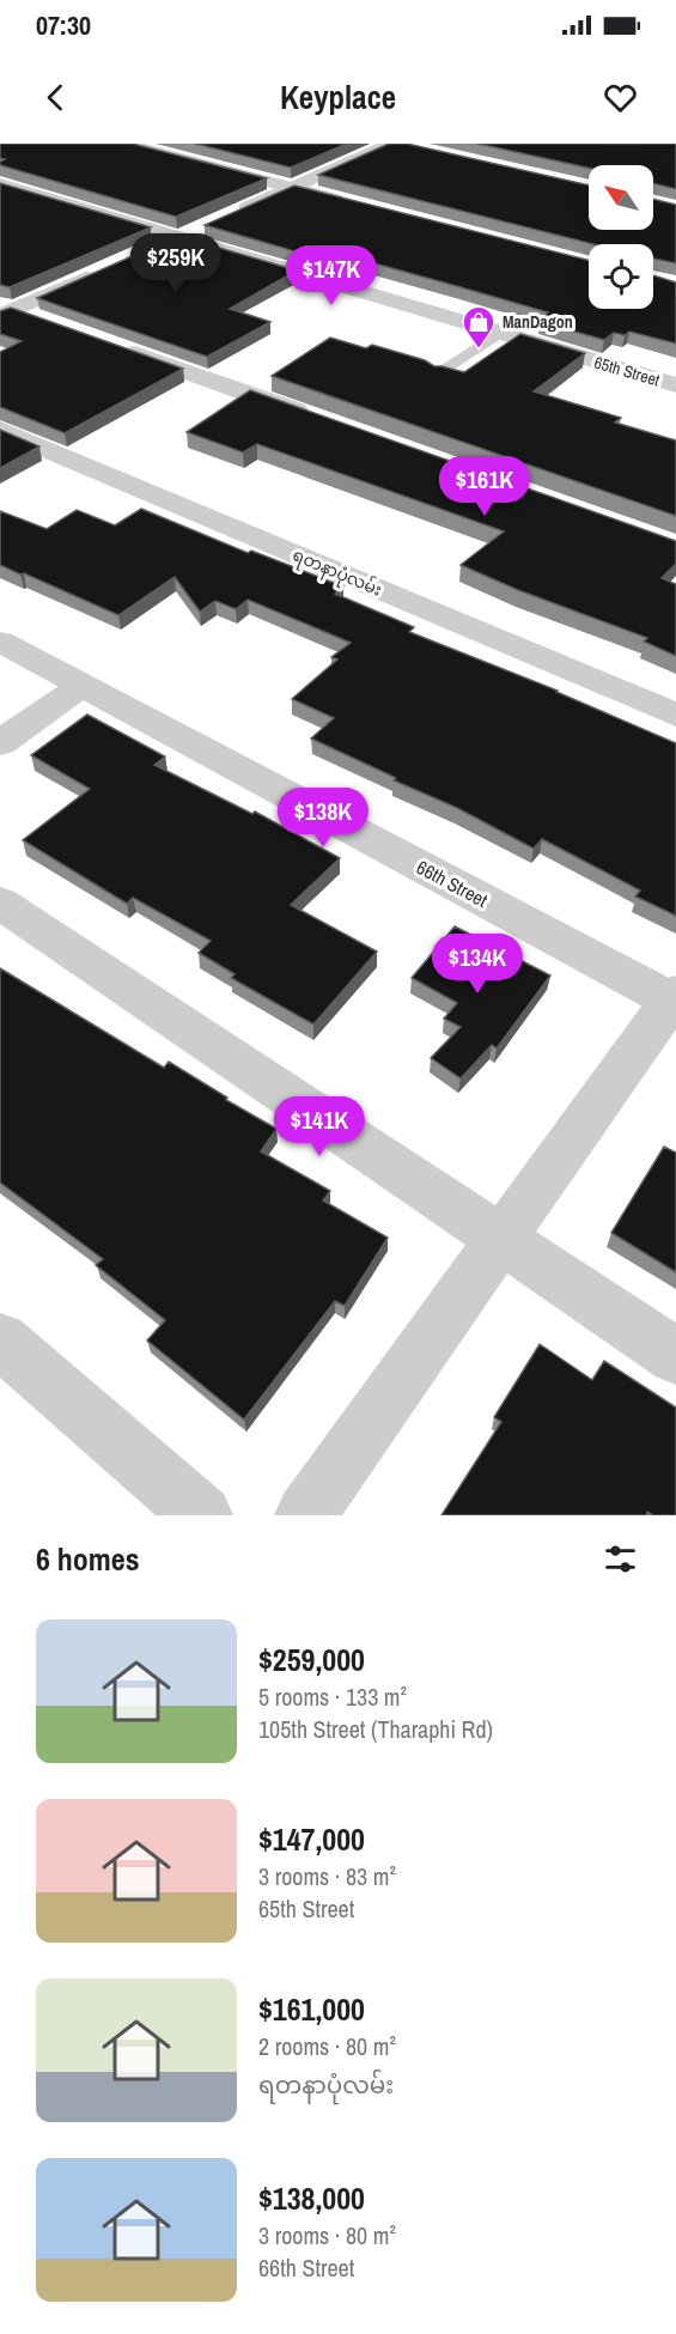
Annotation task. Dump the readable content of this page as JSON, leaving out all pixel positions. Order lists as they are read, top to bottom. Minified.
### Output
{"streets":{"street":["65th Street","ရတနာပုံလမ်း","66th Street"]},"places":{"shop":["ManDagon"]},"north":"top left","page":{"status":"07:30","header":"Keyplace","price":["$259K","$147K","$161K","$138K","$134K","$141K"],"heading":"6 homes","list":[{"name":"$259,000","note":"5 rooms · 133 m² · 105th Street (Tharaphi Rd)"},{"name":"$147,000","note":"3 rooms · 83 m² · 65th Street"},{"name":"$161,000","note":"2 rooms · 80 m² · ရတနာပုံလမ်း"},{"name":"$138,000","note":"3 rooms · 80 m² · 66th Street"}]}}
